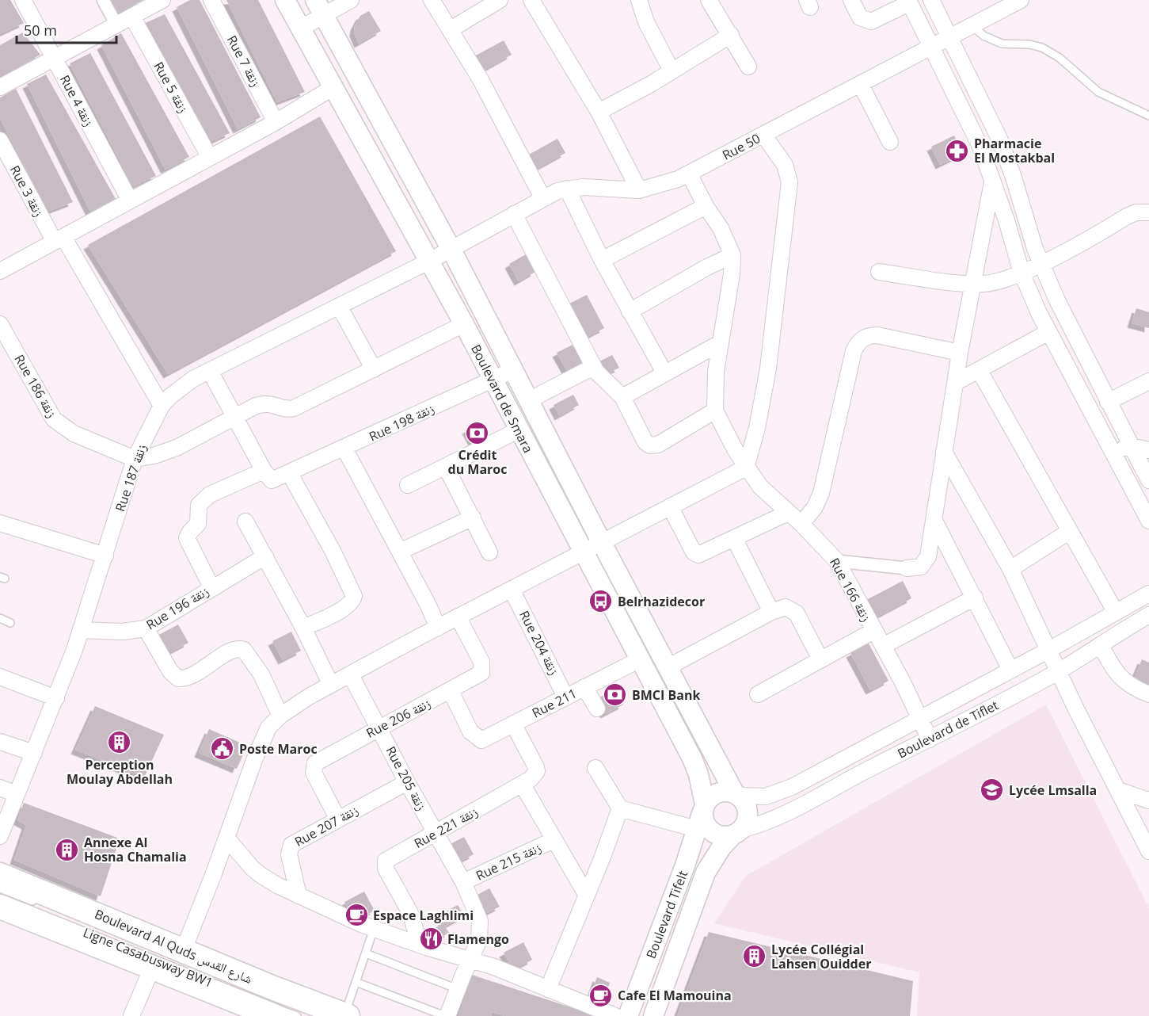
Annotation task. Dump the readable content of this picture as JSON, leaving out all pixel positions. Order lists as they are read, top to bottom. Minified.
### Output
{"streets":{"main road":["Boulevard Al Quds شارع القدس"],"street":["Rue 7 زنقة","Rue 5 زنقة","Rue 4 زنقة","Rue 50","Rue 3 زنقة","Rue 186 زنقة","Boulevard de Smara","Rue 198 زنقة","Rue 187 زنقة","Rue 166 زنقة","Rue 196 زنقة","Rue 204 زنقة","Rue 211","Rue 206 زنقة","Boulevard de Tiflet","Rue 205 زنقة","Rue 207 زنقة","Rue 221 زنقة","Rue 215 زنقة","Boulevard Tifelt"],"lane":["Ligne Casabusway BW1"]},"crossings":[["Rue 50","Boulevard de Smara"],["Rue 50","Rue 187 زنقة"],["Rue 3 زنقة","Rue 187 زنقة"],["Rue 186 زنقة","Rue 187 زنقة"],["Boulevard de Smara","Rue 198 زنقة"],["Boulevard de Smara","Rue 187 زنقة"],["Boulevard de Smara","Rue 211"],["Boulevard de Smara","Boulevard de Tiflet"],["Boulevard de Smara","Boulevard Tifelt"],["Rue 198 زنقة","Rue 196 زنقة"],["Rue 187 زنقة","Rue 196 زنقة"],["Rue 166 زنقة","Boulevard de Tiflet"],["Rue 204 زنقة","Rue 211"],["Rue 211","Rue 206 زنقة"],["Rue 211","Rue 221 زنقة"],["Rue 206 زنقة","Rue 205 زنقة"],["Rue 206 زنقة","Rue 207 زنقة"],["Boulevard de Tiflet","Boulevard Tifelt"],["Rue 205 زنقة","Rue 207 زنقة"],["Rue 205 زنقة","Rue 221 زنقة"],["Rue 205 زنقة","Rue 215 زنقة"]],"places":{"pharmacy":["Pharmacie El Mostakbal"],"bank":["Crédit du Maroc","BMCI Bank"],"bus stop":["Belrhazidecor"],"building":["Perception Moulay Abdellah","Annexe Al Hosna Chamalia","Lycée Collégial Lahsen Ouidder"],"public building":["Poste Maroc"],"school or university":["Lycée Lmsalla"],"cafe":["Espace Laghlimi","Cafe El Mamouina"],"restaurant":["Flamengo"]},"scale_bar":"50 m"}
